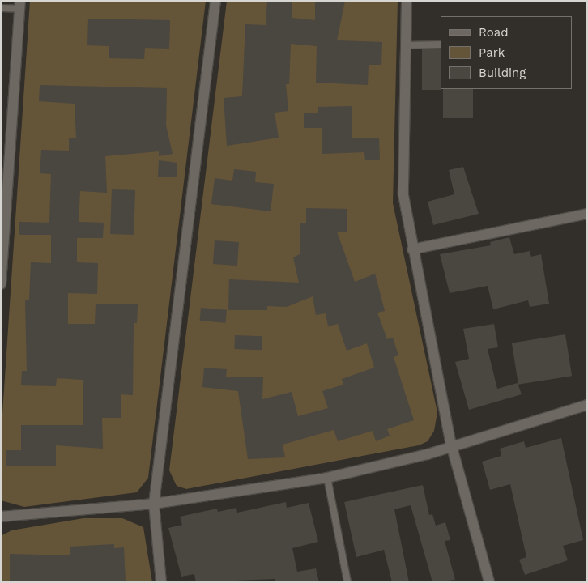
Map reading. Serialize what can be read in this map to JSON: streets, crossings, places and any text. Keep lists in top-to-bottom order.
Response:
{
  "legend": ["Road", "Park", "Building"]
}
